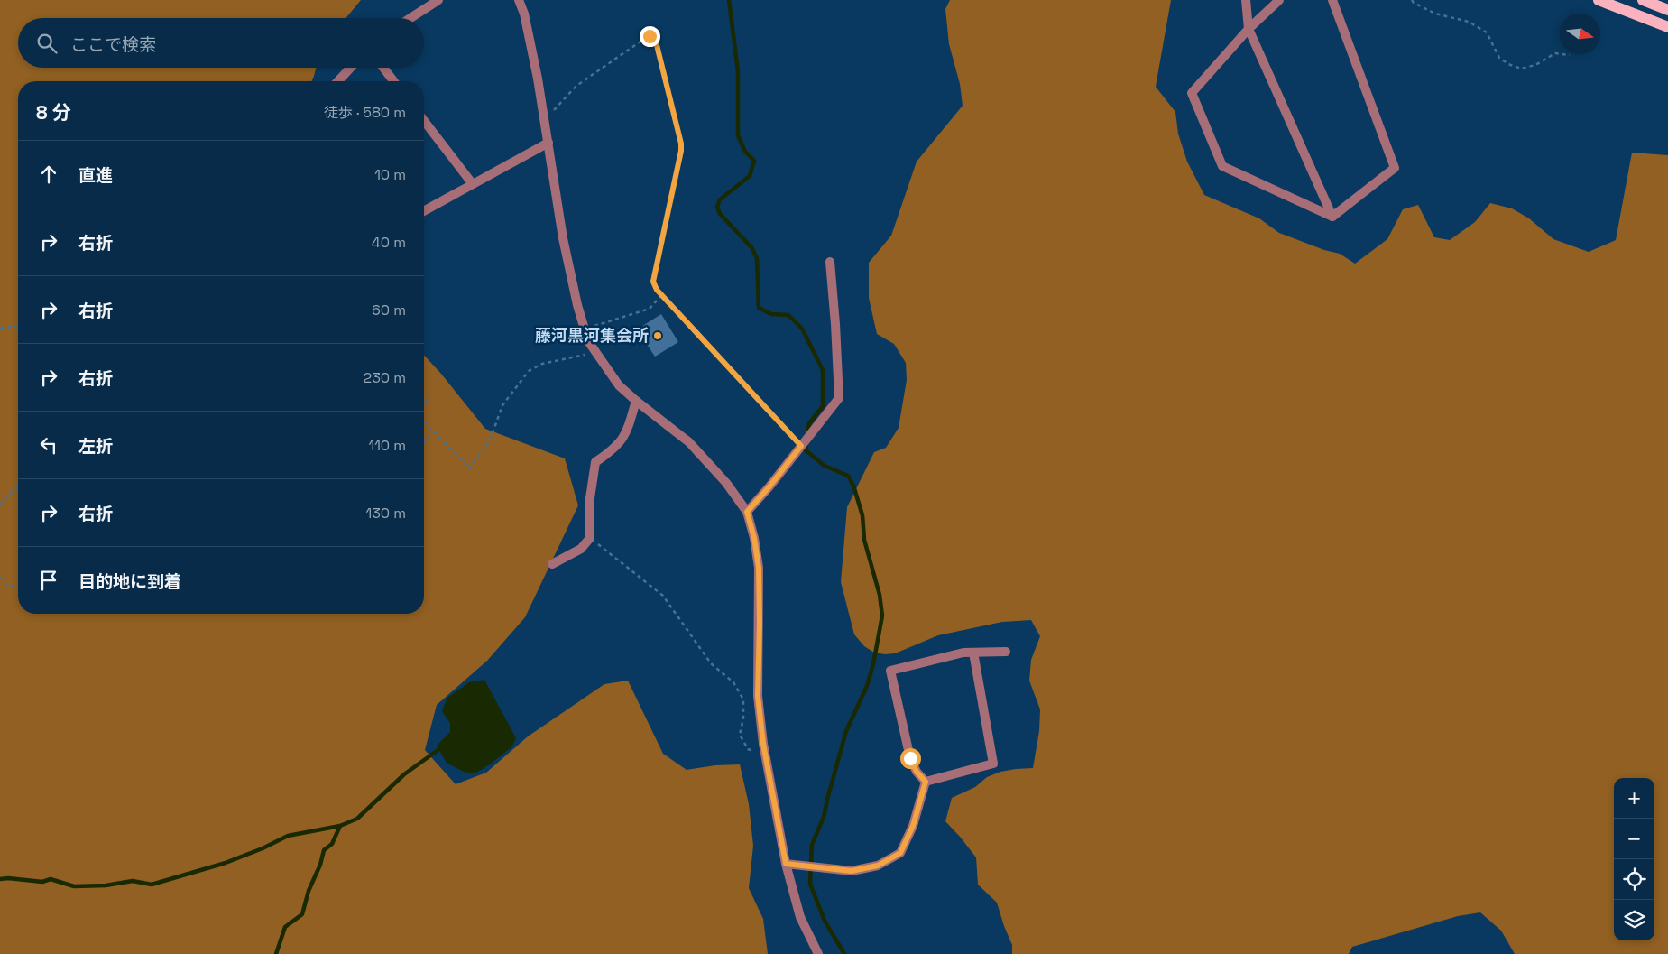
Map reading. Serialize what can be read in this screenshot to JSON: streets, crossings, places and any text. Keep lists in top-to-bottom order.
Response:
{
  "places": ["藤河黒河集会所"],
  "north": "right",
  "page": {
    "search": "ここで検索",
    "heading": ["8 分", "徒歩 · 580 m"],
    "list": [
      ["直進", "10 m"],
      ["右折", "40 m"],
      ["右折", "60 m"],
      ["右折", "230 m"],
      ["左折", "110 m"],
      ["右折", "130 m"],
      "目的地に到着"
    ],
    "map_buttons": ["+", "−"]
  }
}
